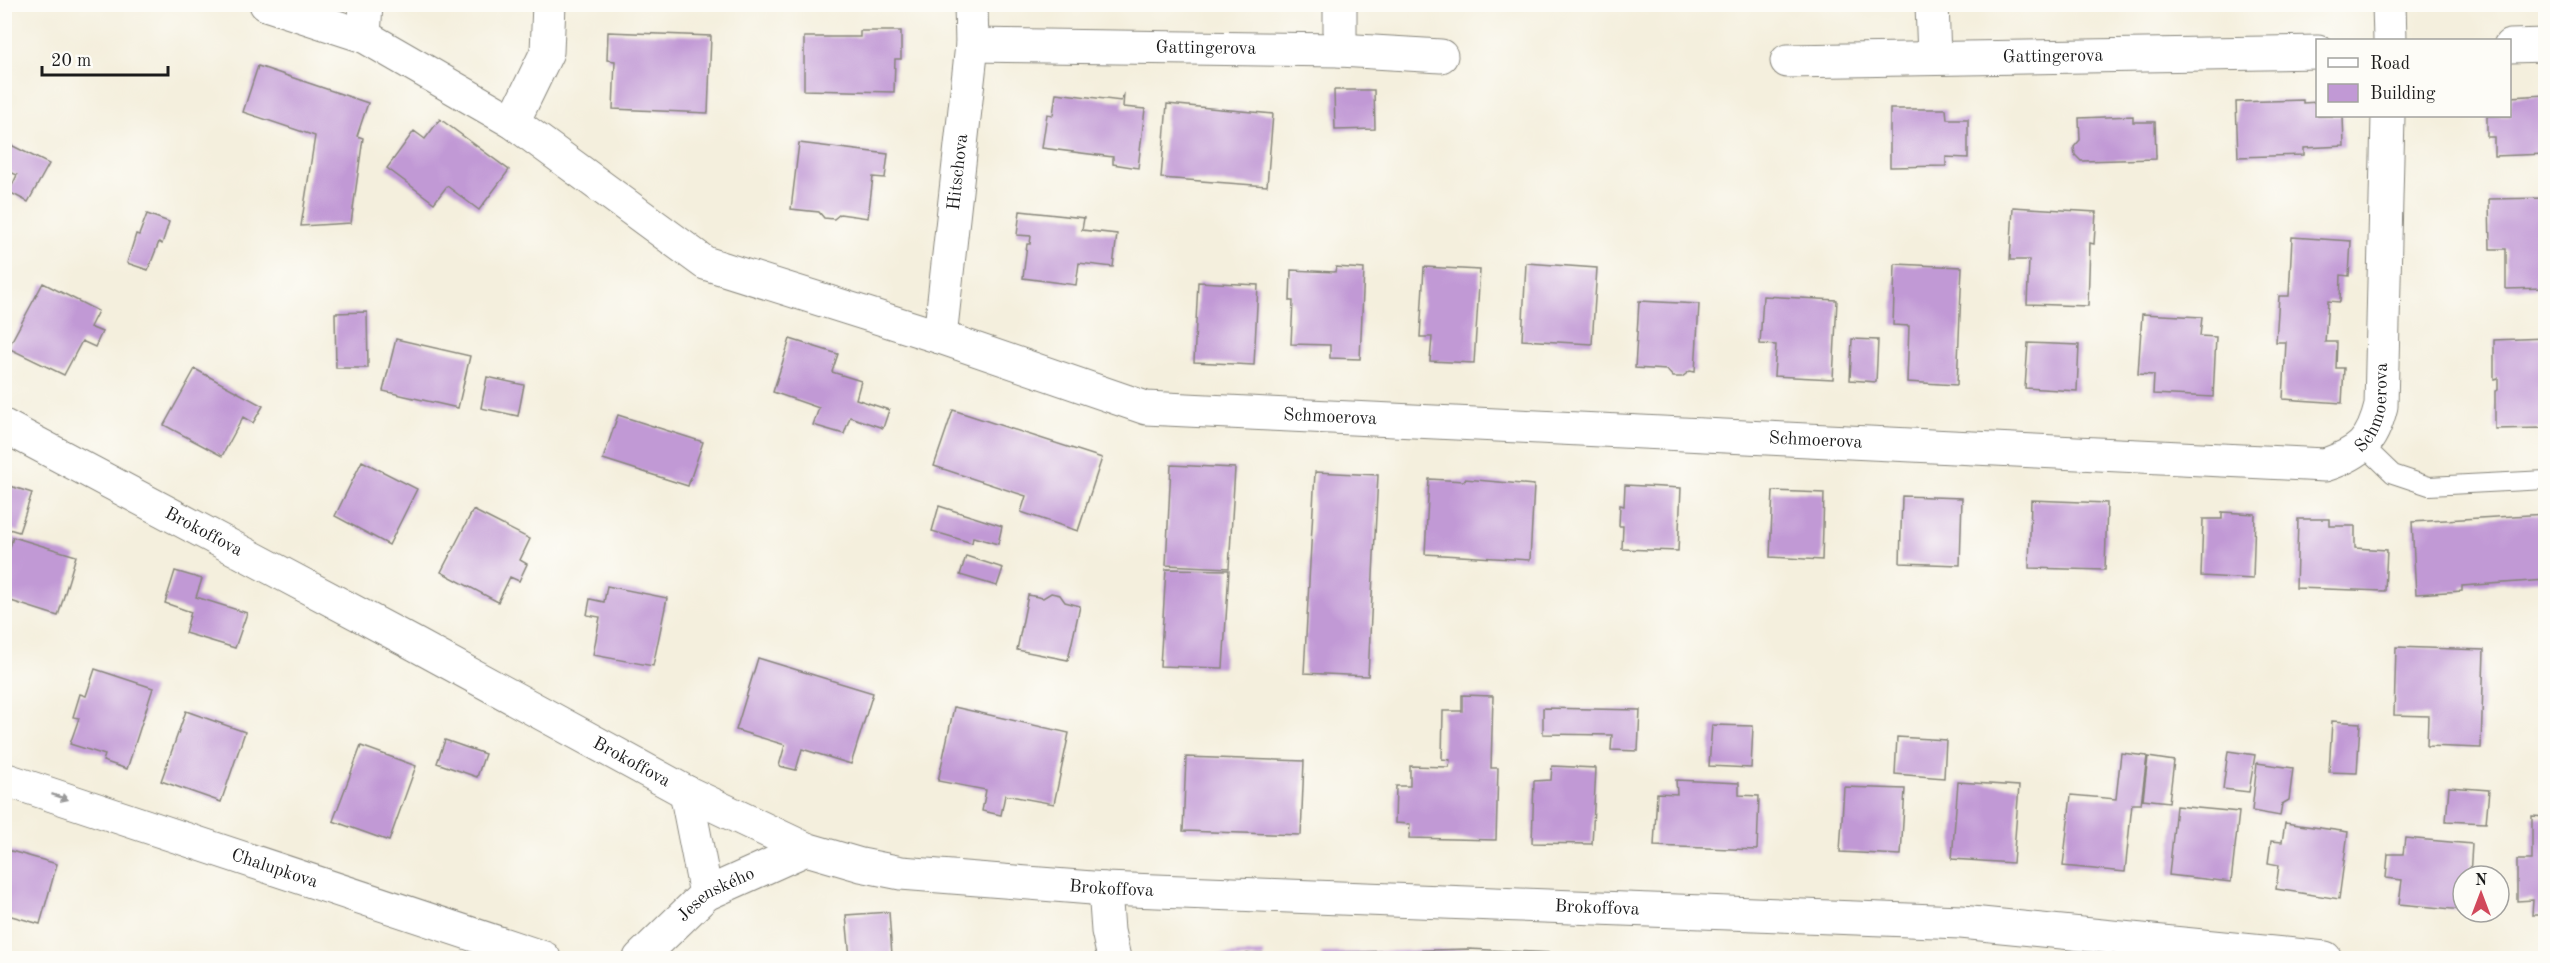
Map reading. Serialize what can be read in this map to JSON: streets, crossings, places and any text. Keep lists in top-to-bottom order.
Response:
{
  "streets": {
    "street": [
      "Gattingerova",
      "Hitschova",
      "Schmoerova",
      "Brokoffova",
      "Chalupkova",
      "Jesenského"
    ]
  },
  "crossings": [
    ["Gattingerova", "Hitschova"],
    ["Hitschova", "Schmoerova"],
    ["Brokoffova", "Jesenského"]
  ],
  "one_way": ["Chalupkova"],
  "legend": ["Road", "Building"],
  "scale_bar": "20 m",
  "north": "top"
}
